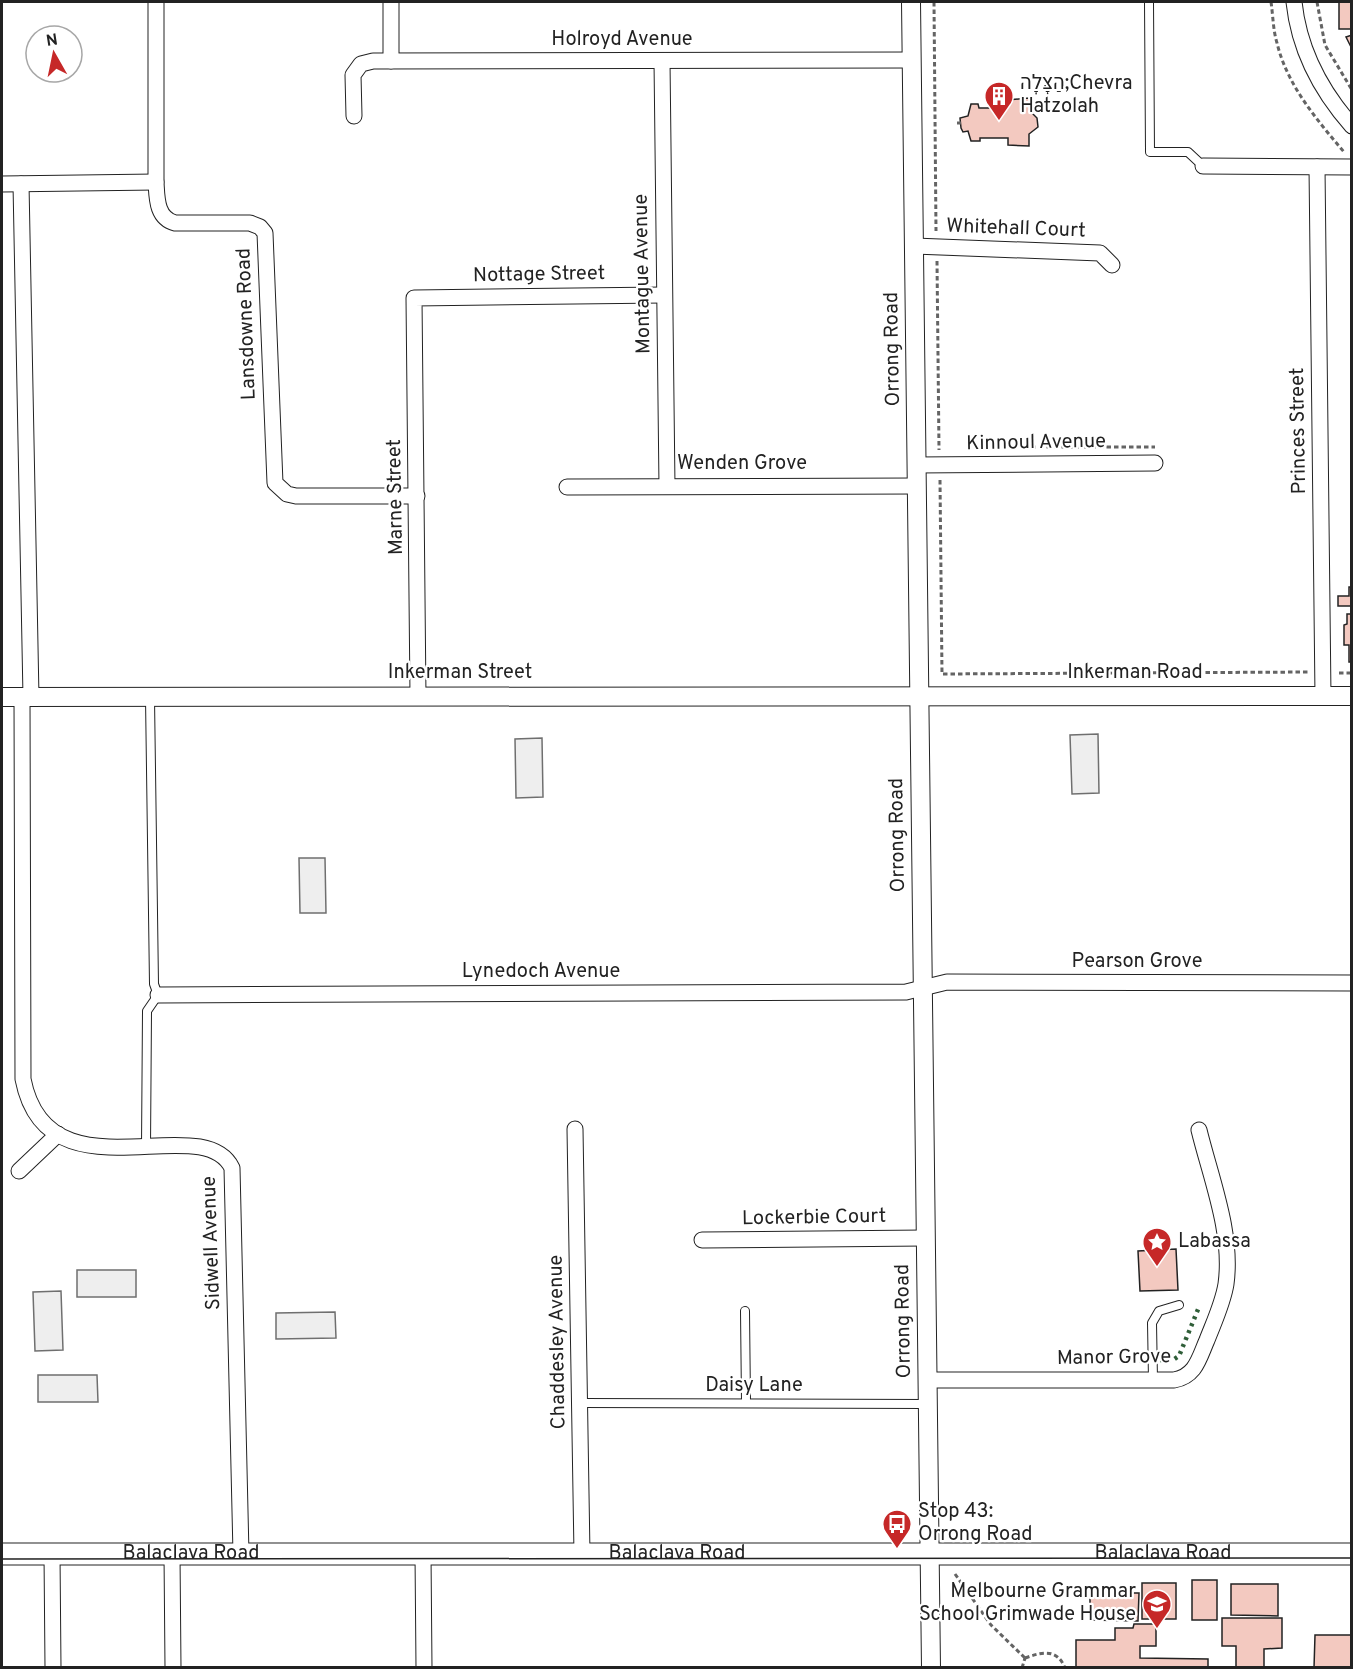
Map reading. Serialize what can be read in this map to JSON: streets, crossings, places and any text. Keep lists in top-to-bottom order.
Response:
{
  "streets": {
    "main road": ["Balaclava Road"],
    "street": [
      "Holroyd Avenue",
      "Whitehall Court",
      "Montague Avenue",
      "Nottage Street",
      "Lansdowne Road",
      "Orrong Road",
      "Princes Street",
      "Kinnoul Avenue",
      "Wenden Grove",
      "Marne Street",
      "Inkerman Street",
      "Inkerman Road",
      "Pearson Grove",
      "Lynedoch Avenue",
      "Lockerbie Court",
      "Sidwell Avenue",
      "Chaddesley Avenue",
      "Manor Grove"
    ],
    "lane": ["Daisy Lane"]
  },
  "crossings": [
    ["Holroyd Avenue", "Montague Avenue"],
    ["Holroyd Avenue", "Orrong Road"],
    ["Whitehall Court", "Orrong Road"],
    ["Montague Avenue", "Nottage Street"],
    ["Montague Avenue", "Wenden Grove"],
    ["Nottage Street", "Marne Street"],
    ["Lansdowne Road", "Marne Street"],
    ["Orrong Road", "Kinnoul Avenue"],
    ["Orrong Road", "Wenden Grove"],
    ["Orrong Road", "Inkerman Street"],
    ["Orrong Road", "Inkerman Road"],
    ["Orrong Road", "Pearson Grove"],
    ["Orrong Road", "Lynedoch Avenue"],
    ["Orrong Road", "Lockerbie Court"],
    ["Orrong Road", "Manor Grove"],
    ["Orrong Road", "Daisy Lane"],
    ["Orrong Road", "Balaclava Road"],
    ["Princes Street", "Inkerman Road"],
    ["Marne Street", "Inkerman Street"],
    ["Inkerman Street", "Inkerman Road"],
    ["Inkerman Street", "Sidwell Avenue"],
    ["Pearson Grove", "Lynedoch Avenue"],
    ["Sidwell Avenue", "Balaclava Road"],
    ["Chaddesley Avenue", "Daisy Lane"],
    ["Chaddesley Avenue", "Balaclava Road"]
  ],
  "places": {
    "building": ["הַצָּלָה;Chevra Hatzolah"],
    "place": ["Labassa"],
    "bus stop": ["Stop 43: Orrong Road"],
    "school or university": ["Melbourne Grammar School Grimwade House"]
  },
  "north": "top"
}
